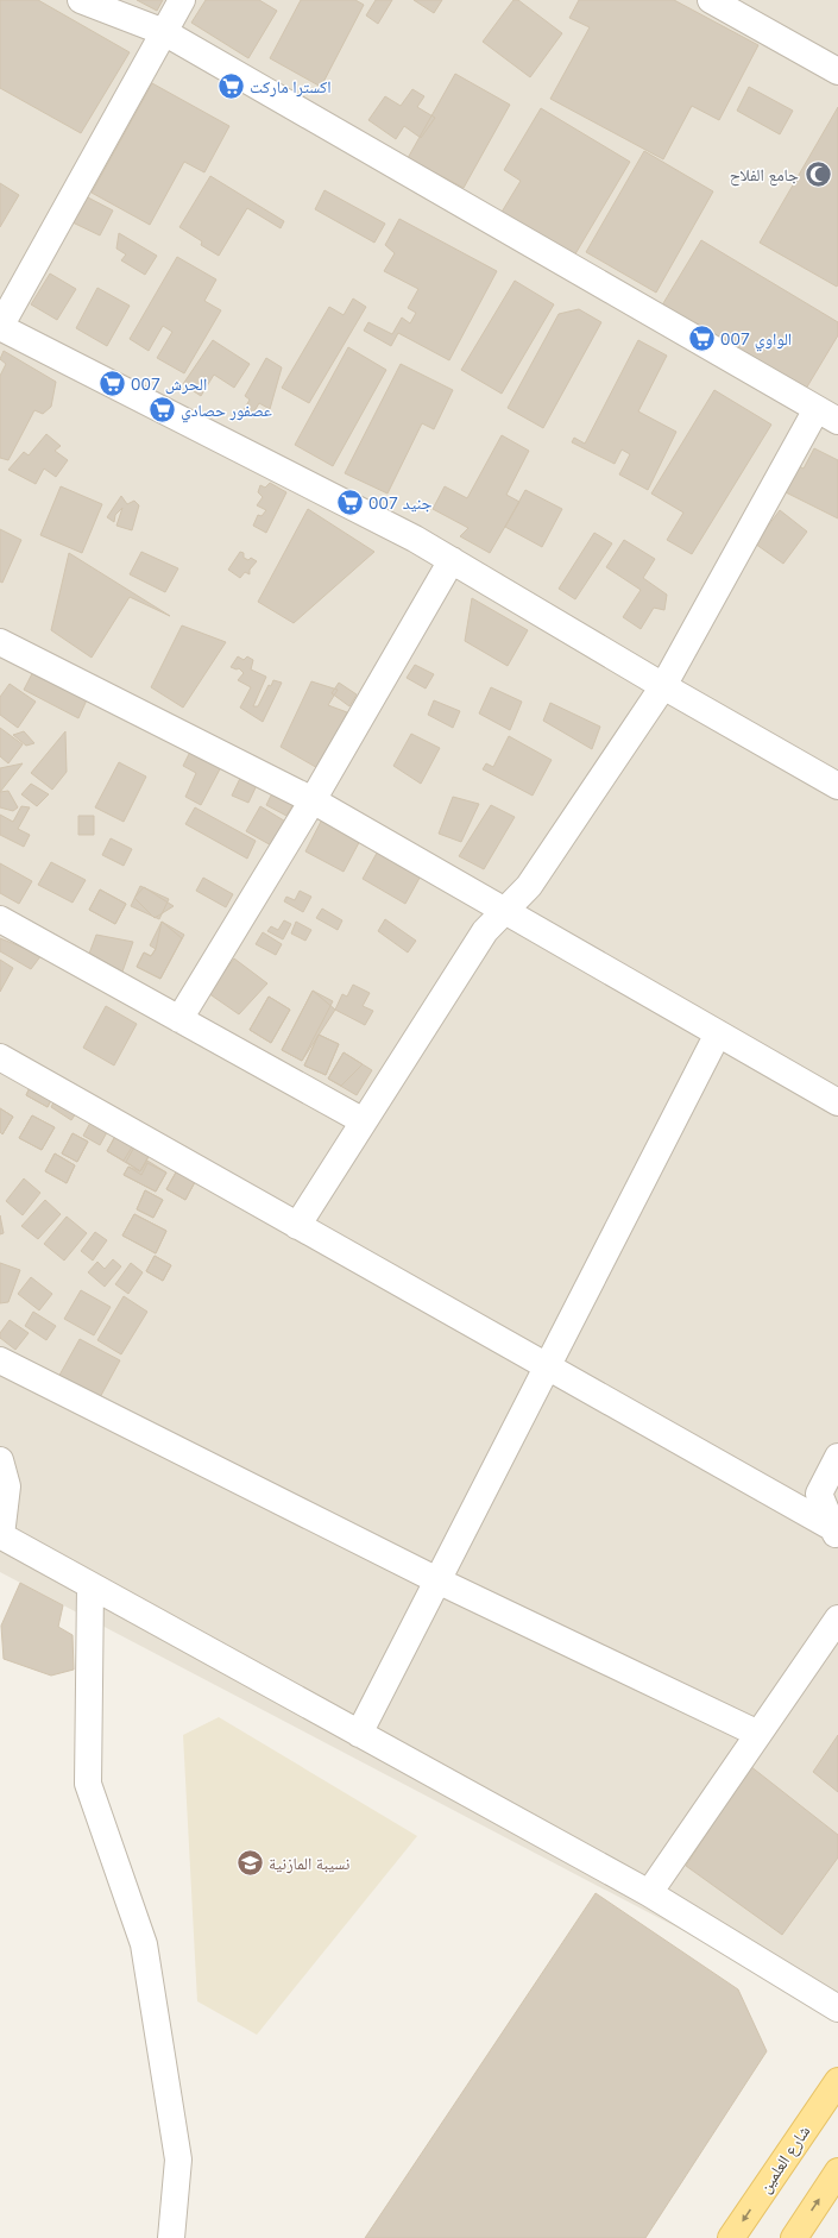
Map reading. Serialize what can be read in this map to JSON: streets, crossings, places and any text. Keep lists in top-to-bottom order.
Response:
{
  "streets": {
    "main road": ["شارع العلمين"]
  },
  "places": {
    "supermarket": [
      "اكسترا ماركت",
      "الواوي 007",
      "الحرش 007",
      "عصفور حصادي",
      "جنيد 007"
    ],
    "mosque": ["جامع الفلاح"],
    "school or university": ["نسيبة المازنية"]
  }
}
